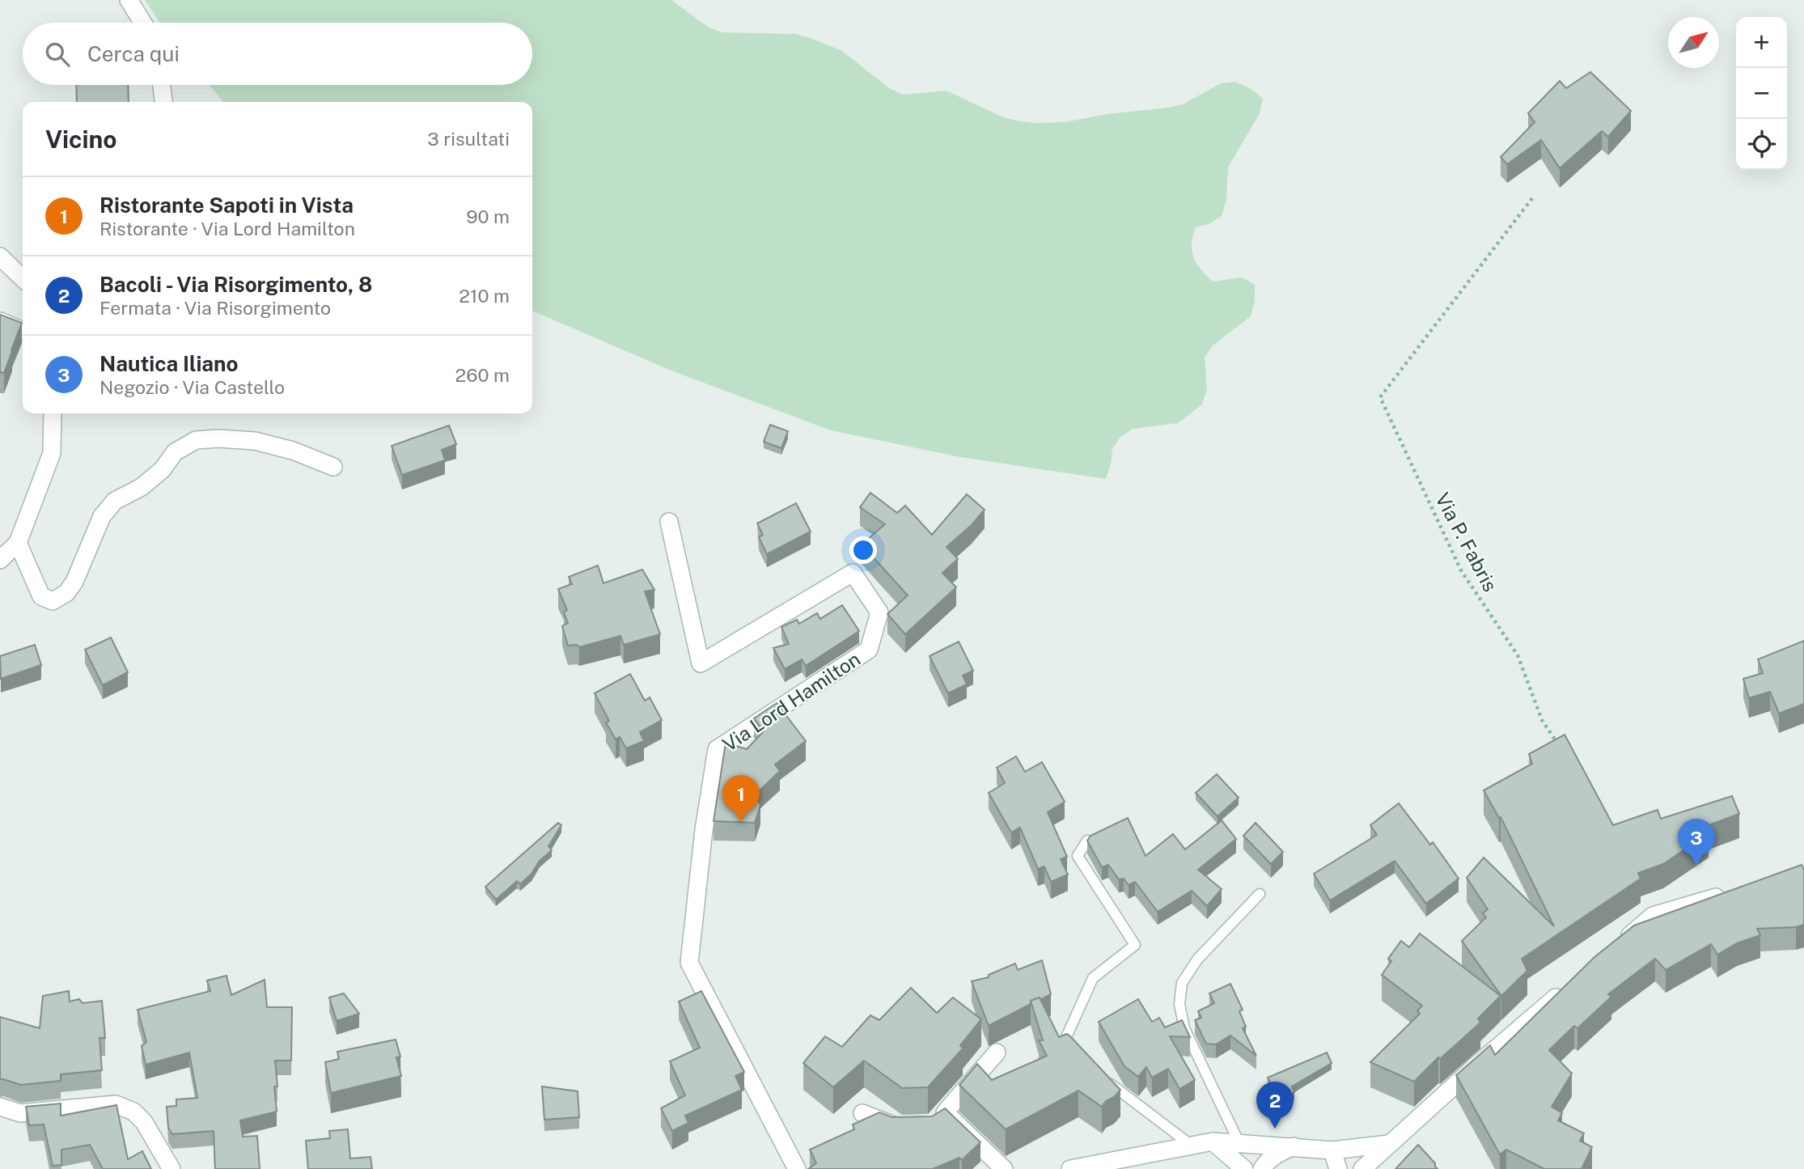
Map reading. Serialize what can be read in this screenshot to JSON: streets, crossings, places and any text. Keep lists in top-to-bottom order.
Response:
{
  "streets": {
    "street": ["Via Lord Hamilton"],
    "path": ["Via P. Fabris"]
  },
  "north": "top right",
  "page": {
    "map_buttons": ["+", "−"],
    "search": "Cerca qui",
    "heading": ["Vicino", "3 risultati"],
    "list": [
      {
        "mark": "1",
        "name": "Ristorante Sapoti in Vista",
        "note": "Ristorante · Via Lord Hamilton",
        "value": "90 m"
      },
      {
        "mark": "2",
        "name": "Bacoli - Via Risorgimento, 8",
        "note": "Fermata · Via Risorgimento",
        "value": "210 m"
      },
      {
        "mark": "3",
        "name": "Nautica Iliano",
        "note": "Negozio · Via Castello",
        "value": "260 m"
      }
    ],
    "pins": ["1", "3", "2"]
  }
}
